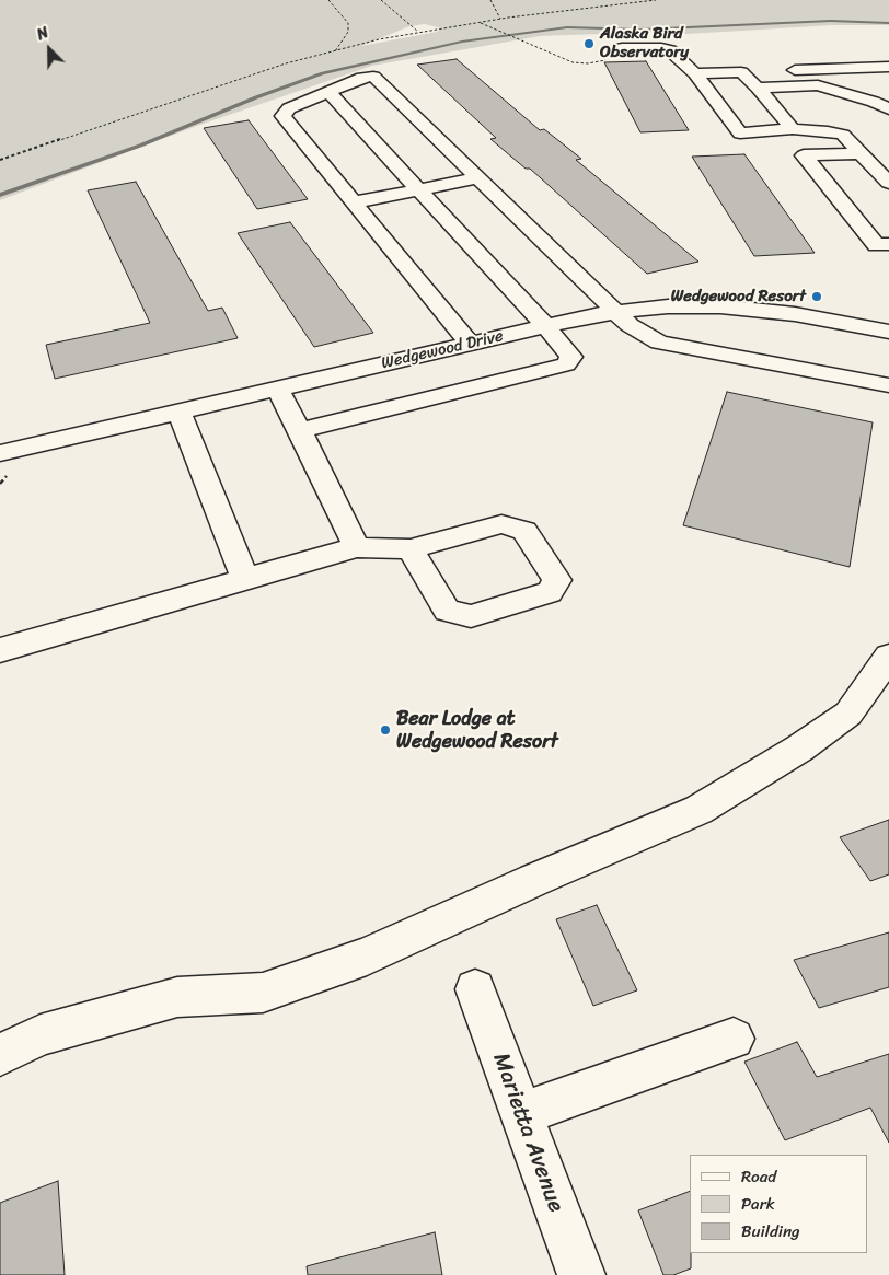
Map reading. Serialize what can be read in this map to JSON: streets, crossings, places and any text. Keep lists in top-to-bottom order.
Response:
{
  "streets": {
    "street": ["Wedgewood Drive", "Marietta Avenue"]
  },
  "places": ["Alaska Bird Observatory", "Wedgewood Resort", "Bear Lodge at Wedgewood Resort"],
  "legend": ["Road", "Park", "Building"],
  "north": "top left"
}
